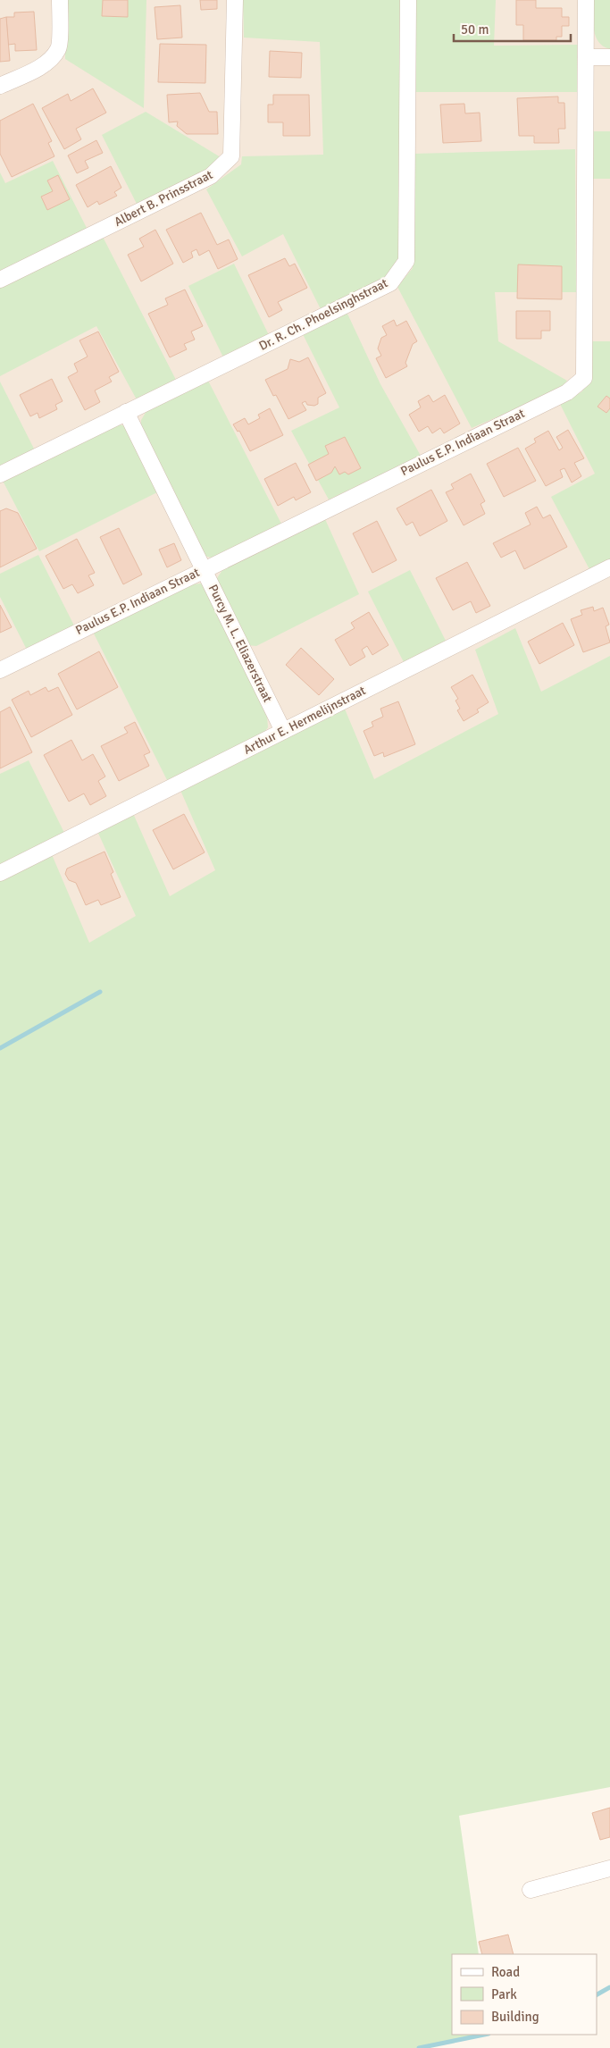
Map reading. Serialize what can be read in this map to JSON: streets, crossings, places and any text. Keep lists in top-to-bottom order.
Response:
{
  "streets": {
    "street": [
      "Albert B. Prinsstraat",
      "Dr. R. Ch. Phoelsinghstraat",
      "Paulus E.P. Indiaan Straat",
      "Purcy M. L. Eliazerstraat",
      "Arthur E. Hermelijnstraat"
    ]
  },
  "crossings": [
    ["Dr. R. Ch. Phoelsinghstraat", "Purcy M. L. Eliazerstraat"],
    ["Paulus E.P. Indiaan Straat", "Purcy M. L. Eliazerstraat"],
    ["Purcy M. L. Eliazerstraat", "Arthur E. Hermelijnstraat"]
  ],
  "legend": ["Road", "Park", "Building"],
  "scale_bar": "50 m"
}
